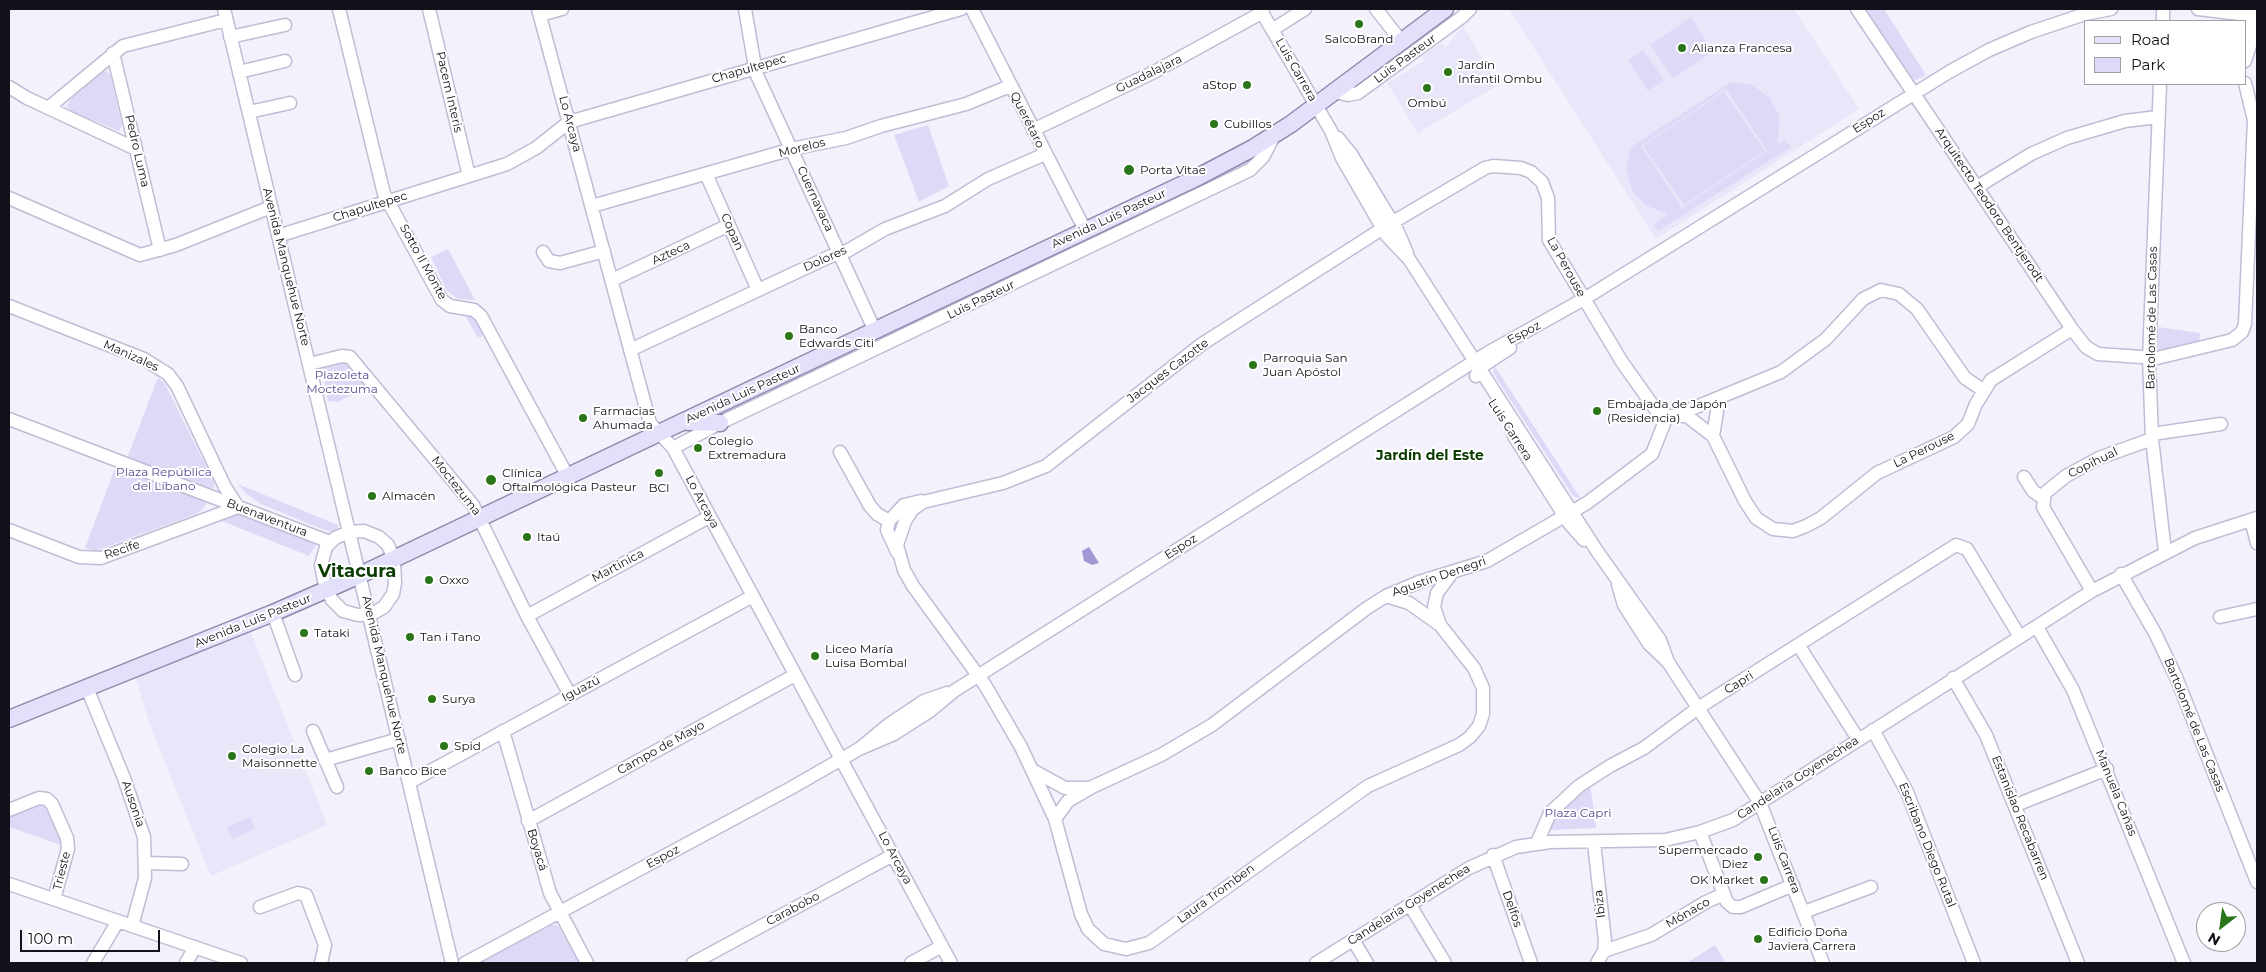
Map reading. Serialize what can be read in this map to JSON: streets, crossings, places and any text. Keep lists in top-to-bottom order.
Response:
{
  "streets": {
    "main road": ["Avenida Luis Pasteur"],
    "street": [
      "Luis Pasteur",
      "Chapultepec",
      "Luis Carrera",
      "Guadalajara",
      "Pacem Interis",
      "Querétaro",
      "Espoz",
      "Lo Arcaya",
      "Morelos",
      "Pedro Luma",
      "Cuernavaca",
      "Arquitecto Teodoro Bentjerodt",
      "Copan",
      "Azteca",
      "Dolores",
      "Sotto Il Monte",
      "Avenida Manquehue Norte",
      "La Perouse",
      "Bartolomé de Las Casas",
      "Manizales",
      "Jacques Cazotte",
      "Copihual",
      "Moctezuma",
      "Buenaventura",
      "Recife",
      "Martinica",
      "Agustín Denegri",
      "Capri",
      "Iguazú",
      "Campo de Mayo",
      "Candelaria Goyenechea",
      "Manuela Cañas",
      "Ausonia",
      "Estanislao Recabarren",
      "Escribano Diego Rutal",
      "Boyacá",
      "Trieste",
      "Laura Tromben",
      "Ibiza",
      "Carabobo",
      "Delfos",
      "Mónaco"
    ]
  },
  "crossings": [
    ["Luis Pasteur", "Lo Arcaya"],
    ["Luis Pasteur", "Avenida Luis Pasteur"],
    ["Chapultepec", "Pacem Interis"],
    ["Chapultepec", "Lo Arcaya"],
    ["Chapultepec", "Cuernavaca"],
    ["Chapultepec", "Sotto Il Monte"],
    ["Chapultepec", "Avenida Manquehue Norte"],
    ["Luis Carrera", "Guadalajara"],
    ["Luis Carrera", "Espoz"],
    ["Luis Carrera", "Avenida Luis Pasteur"],
    ["Luis Carrera", "La Perouse"],
    ["Luis Carrera", "Jacques Cazotte"],
    ["Luis Carrera", "Agustín Denegri"],
    ["Luis Carrera", "Capri"],
    ["Luis Carrera", "Candelaria Goyenechea"],
    ["Luis Carrera", "Mónaco"],
    ["Guadalajara", "Querétaro"],
    ["Querétaro", "Morelos"],
    ["Querétaro", "Avenida Luis Pasteur"],
    ["Querétaro", "Dolores"],
    ["Espoz", "Lo Arcaya"],
    ["Espoz", "Arquitecto Teodoro Bentjerodt"],
    ["Espoz", "La Perouse"],
    ["Espoz", "Boyacá"],
    ["Espoz", "Laura Tromben"],
    ["Lo Arcaya", "Morelos"],
    ["Lo Arcaya", "Avenida Luis Pasteur"],
    ["Lo Arcaya", "Azteca"],
    ["Lo Arcaya", "Dolores"],
    ["Lo Arcaya", "Martinica"],
    ["Lo Arcaya", "Iguazú"],
    ["Lo Arcaya", "Campo de Mayo"],
    ["Lo Arcaya", "Carabobo"],
    ["Morelos", "Cuernavaca"],
    ["Morelos", "Copan"],
    ["Cuernavaca", "Avenida Luis Pasteur"],
    ["Cuernavaca", "Dolores"],
    ["Arquitecto Teodoro Bentjerodt", "La Perouse"],
    ["Arquitecto Teodoro Bentjerodt", "Bartolomé de Las Casas"],
    ["Avenida Luis Pasteur", "Sotto Il Monte"],
    ["Avenida Luis Pasteur", "Avenida Manquehue Norte"],
    ["Avenida Luis Pasteur", "Moctezuma"],
    ["Avenida Luis Pasteur", "Ausonia"],
    ["Copan", "Azteca"],
    ["Copan", "Dolores"],
    ["Avenida Manquehue Norte", "Moctezuma"],
    ["Avenida Manquehue Norte", "Iguazú"],
    ["La Perouse", "Jacques Cazotte"],
    ["La Perouse", "Agustín Denegri"],
    ["Bartolomé de Las Casas", "Copihual"],
    ["Bartolomé de Las Casas", "Candelaria Goyenechea"],
    ["Manizales", "Buenaventura"],
    ["Manizales", "Recife"],
    ["Moctezuma", "Martinica"],
    ["Moctezuma", "Iguazú"],
    ["Buenaventura", "Recife"],
    ["Agustín Denegri", "Laura Tromben"],
    ["Capri", "Candelaria Goyenechea"],
    ["Iguazú", "Boyacá"],
    ["Campo de Mayo", "Boyacá"],
    ["Candelaria Goyenechea", "Manuela Cañas"],
    ["Candelaria Goyenechea", "Estanislao Recabarren"],
    ["Candelaria Goyenechea", "Escribano Diego Rutal"],
    ["Candelaria Goyenechea", "Ibiza"],
    ["Candelaria Goyenechea", "Delfos"],
    ["Ibiza", "Mónaco"]
  ],
  "districts": ["Jardín del Este", "Vitacura"],
  "parks": ["Plazoleta Moctezuma", "Plaza República del Líbano", "Plaza Capri"],
  "places": [
    "SalcoBrand",
    "Alianza Francesa",
    "Jardín Infantil Ombu",
    "aStop",
    "Ombú",
    "Cubillos",
    "Porta Vitae",
    "Banco Edwards Citi",
    "Parroquia San Juan Apóstol",
    "Embajada de Japón (Residencia)",
    "Farmacias Ahumada",
    "Colegio Extremadura",
    "BCI",
    "Clínica Oftalmológica Pasteur",
    "Almacén",
    "Itaú",
    "Oxxo",
    "Tataki",
    "Tan i Tano",
    "Liceo María Luisa Bombal",
    "Surya",
    "Spid",
    "Colegio La Maisonnette",
    "Banco Bice",
    "Supermercado Diez",
    "OK Market",
    "Edificio Doña Javiera Carrera"
  ],
  "legend": ["Road", "Park"],
  "scale_bar": "100 m",
  "north": "bottom left"
}
